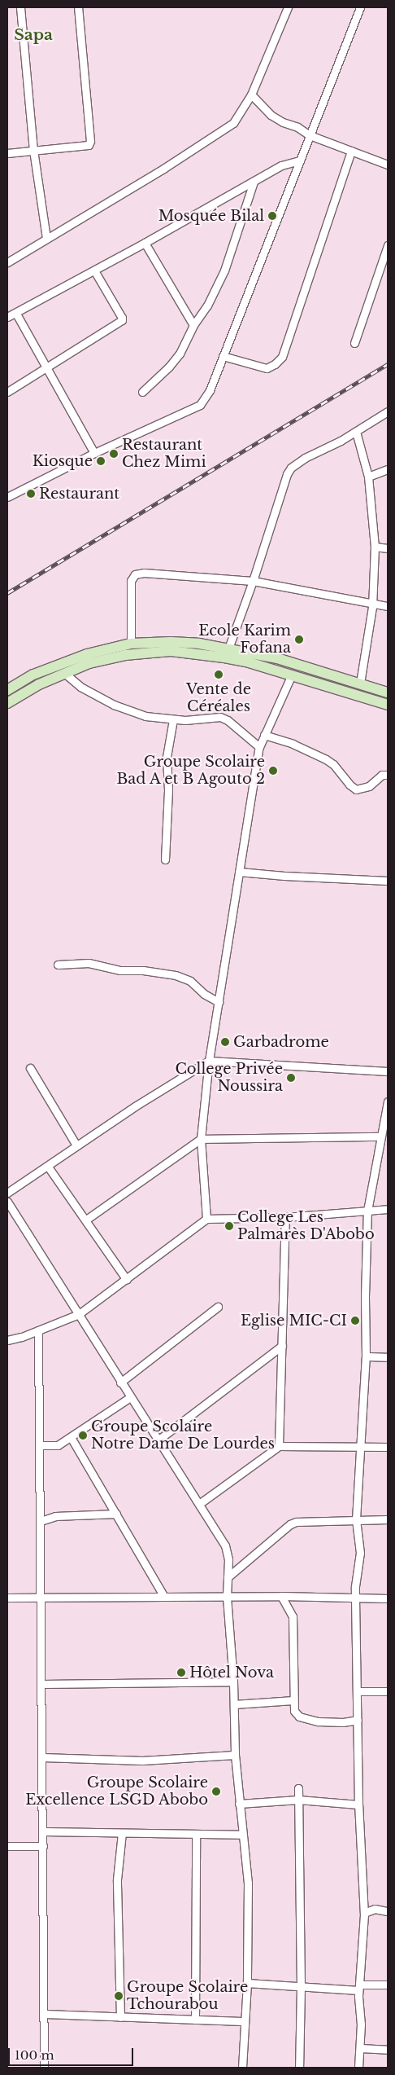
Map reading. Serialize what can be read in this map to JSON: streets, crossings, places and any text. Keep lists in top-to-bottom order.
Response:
{
  "districts": ["Sapa"],
  "places": [
    "Mosquée Bilal",
    "Restaurant Chez Mimi",
    "Kiosque",
    "Restaurant",
    "Ecole Karim Fofana",
    "Vente de Céréales",
    "Groupe Scolaire Bad A et B Agouto 2",
    "Garbadrome",
    "College Privée Noussira",
    "College Les Palmarès D'Abobo",
    "Eglise MIC-CI",
    "Groupe Scolaire Notre Dame De Lourdes",
    "Hôtel Nova",
    "Groupe Scolaire Excellence LSGD Abobo",
    "Groupe Scolaire Tchourabou"
  ],
  "scale_bar": "100 m"
}
